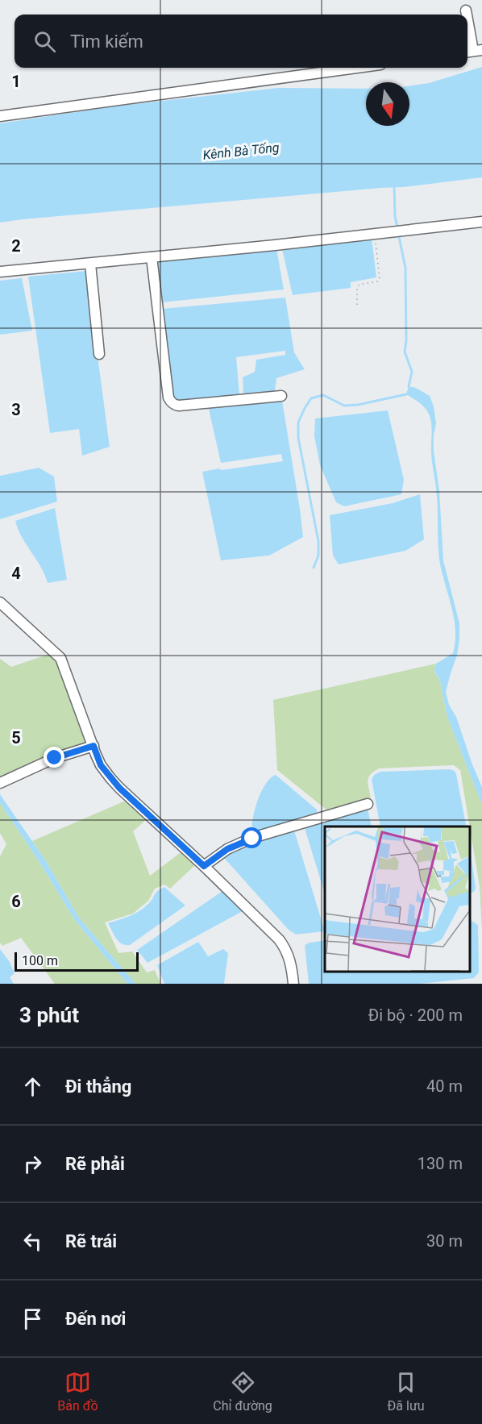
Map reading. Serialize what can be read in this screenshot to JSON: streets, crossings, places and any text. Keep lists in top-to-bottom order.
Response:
{
  "water": ["Kênh Bà Tống"],
  "scale_bar": "100 m",
  "north": "bottom",
  "page": {
    "search": "Tìm kiếm",
    "scale": "100 m",
    "heading": ["3 phút", "Đi bộ · 200 m"],
    "list": [
      ["Đi thẳng", "40 m"],
      ["Rẽ phải", "130 m"],
      ["Rẽ trái", "30 m"],
      "Đến nơi"
    ],
    "nav": ["Bản đồ", "Chỉ đường", "Đã lưu"]
  },
  "grid": {
    "rows": [
      "1",
      "2",
      "3",
      "4",
      "5",
      "6"
    ]
  }
}
